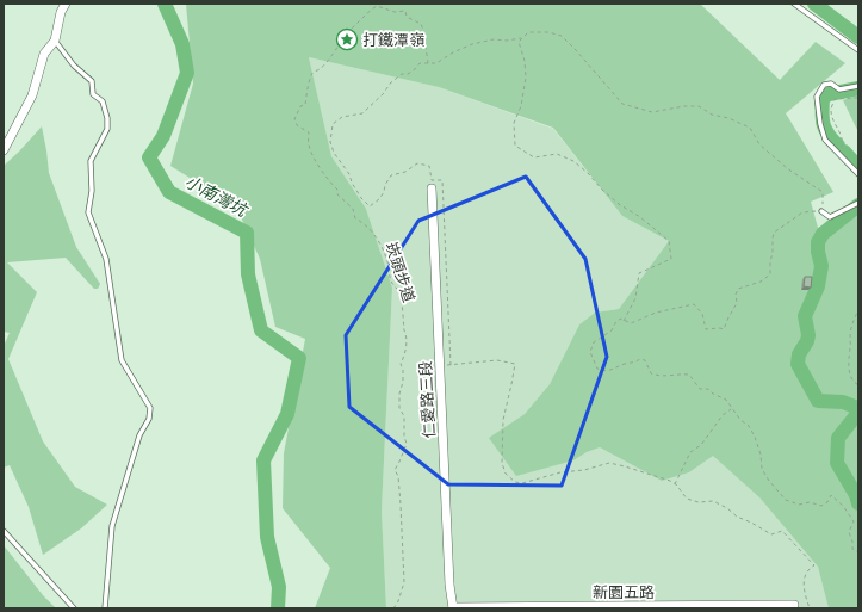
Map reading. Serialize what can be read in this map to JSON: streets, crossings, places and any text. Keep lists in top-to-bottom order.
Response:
{
  "streets": {
    "street": ["仁愛路三段", "新園五路"],
    "path": ["崁頭步道"]
  },
  "crossings": [
    ["仁愛路三段", "新園五路"]
  ],
  "water": ["小南灣坑"],
  "places": {
    "place": ["打鐵潭嶺"]
  }
}
